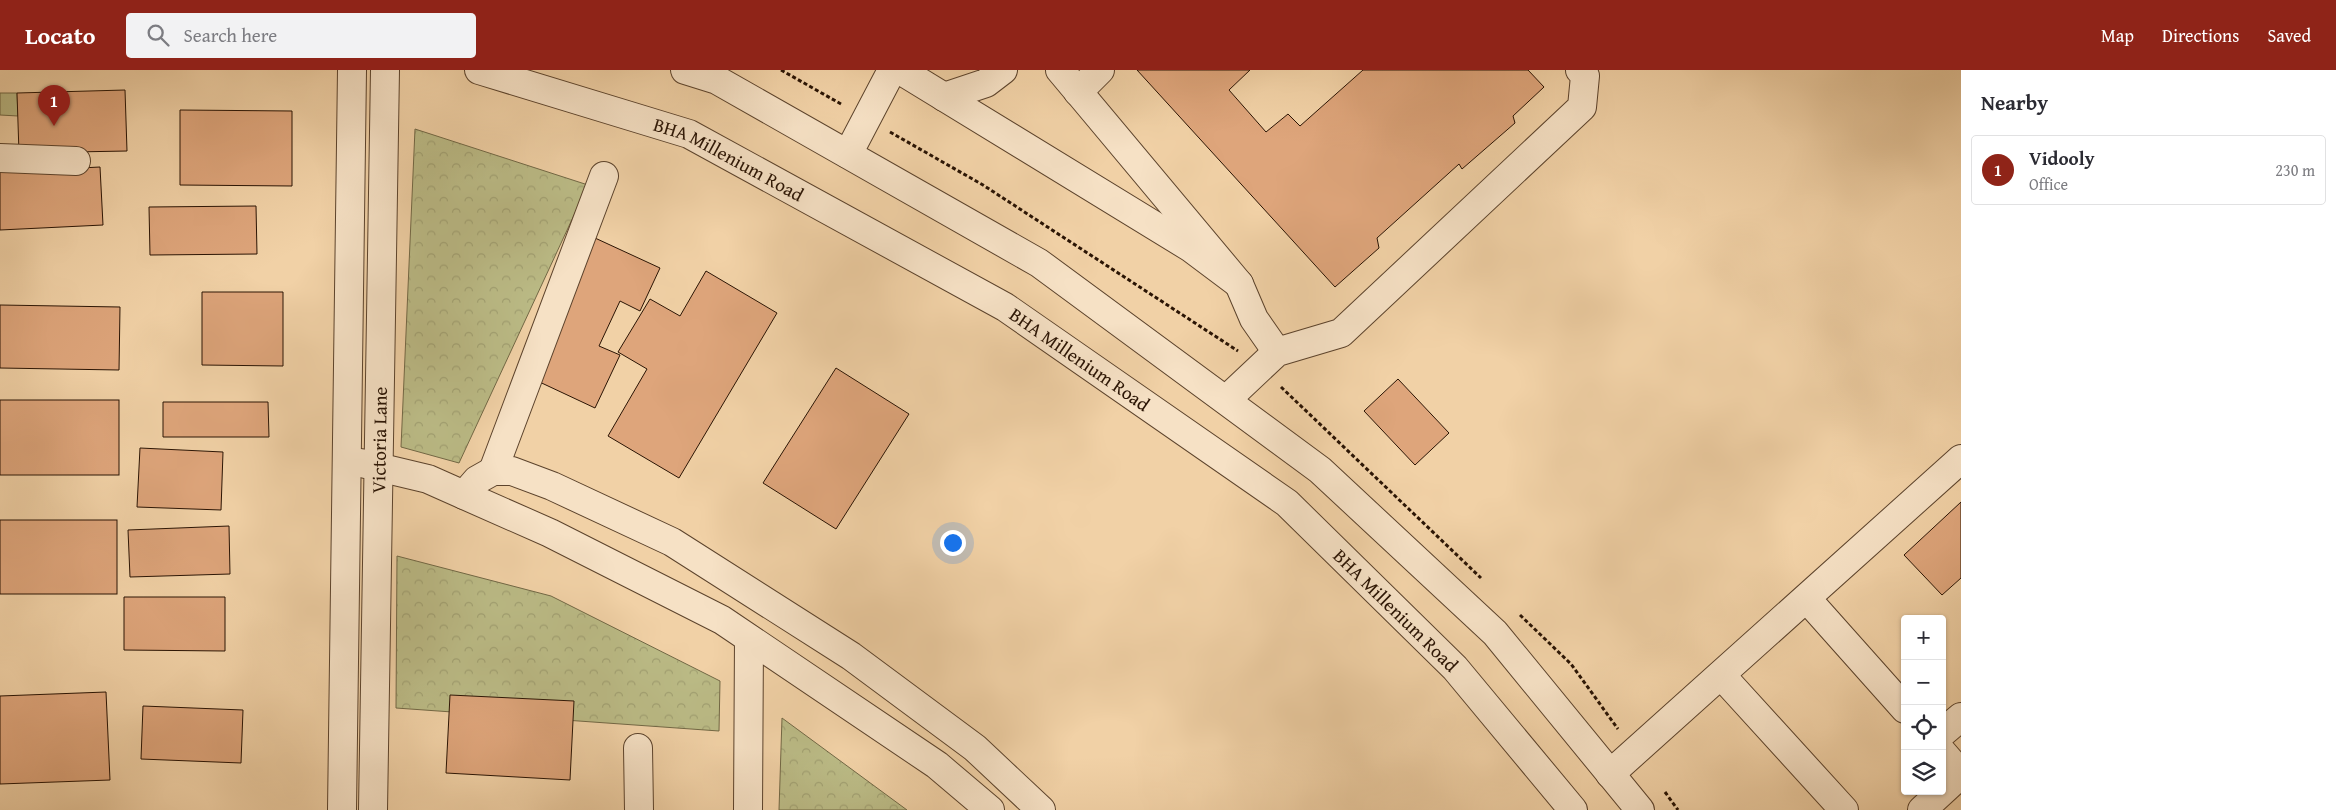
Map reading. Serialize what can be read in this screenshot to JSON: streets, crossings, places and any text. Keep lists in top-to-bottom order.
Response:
{
  "streets": {
    "street": ["BHA Millenium Road", "Victoria Lane"]
  },
  "page": {
    "header": "Locato",
    "search": "Search here",
    "nav": ["Map", "Directions", "Saved"],
    "heading": "Nearby",
    "pins": "1",
    "list": [
      {
        "mark": "1",
        "name": "Vidooly",
        "note": "Office",
        "value": "230 m"
      }
    ],
    "map_buttons": ["+", "−"]
  }
}
